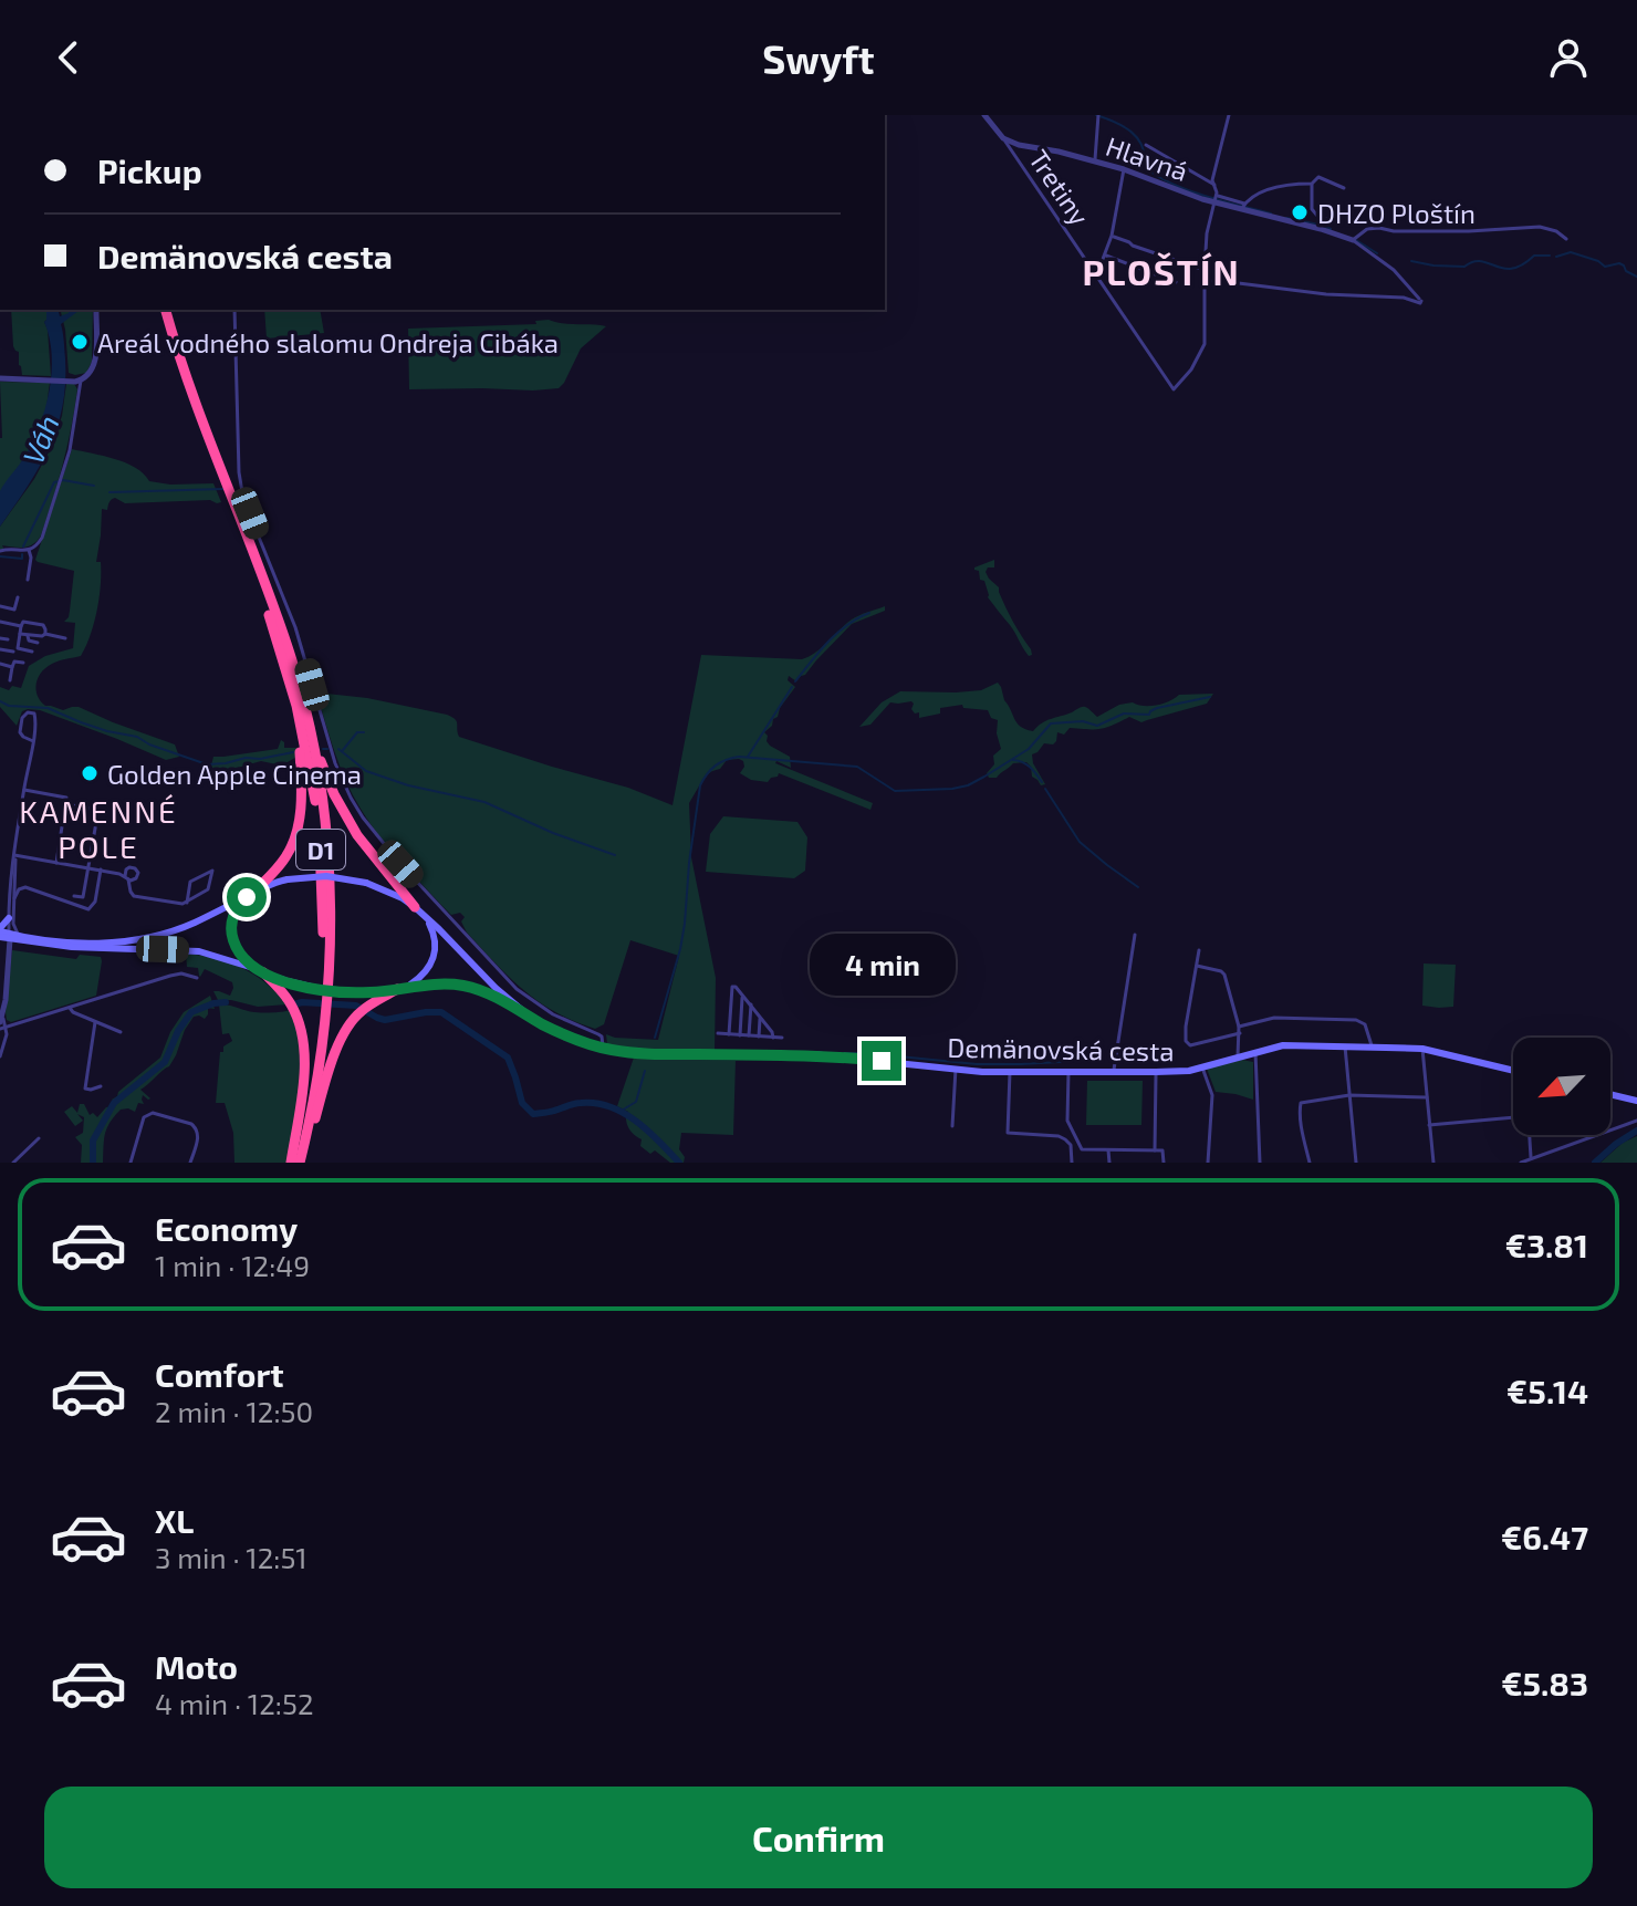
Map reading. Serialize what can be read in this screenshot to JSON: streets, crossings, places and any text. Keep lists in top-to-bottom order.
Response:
{
  "streets": {
    "highway": ["D1"],
    "main road": ["Demänovská cesta"],
    "street": ["Hlavná", "Tretiny"]
  },
  "crossings": [
    ["Hlavná", "Tretiny"]
  ],
  "districts": ["PLOŠTÍN", "KAMENNÉ POLE"],
  "water": ["Váh"],
  "places": ["DHZO Ploštín", "Areál vodného slalomu Ondreja Cibáka", "Golden Apple Cinema"],
  "north": "bottom left",
  "page": {
    "header": "Swyft",
    "banner": ["Pickup", "Demänovská cesta"],
    "bubble": "4 min",
    "list": [
      {
        "name": "Economy",
        "note": "1 min · 12:49",
        "value": "€3.81"
      },
      {
        "name": "Comfort",
        "note": "2 min · 12:50",
        "value": "€5.14"
      },
      {
        "name": "XL",
        "note": "3 min · 12:51",
        "value": "€6.47"
      },
      {
        "name": "Moto",
        "note": "4 min · 12:52",
        "value": "€5.83"
      }
    ],
    "buttons": "Confirm"
  }
}
